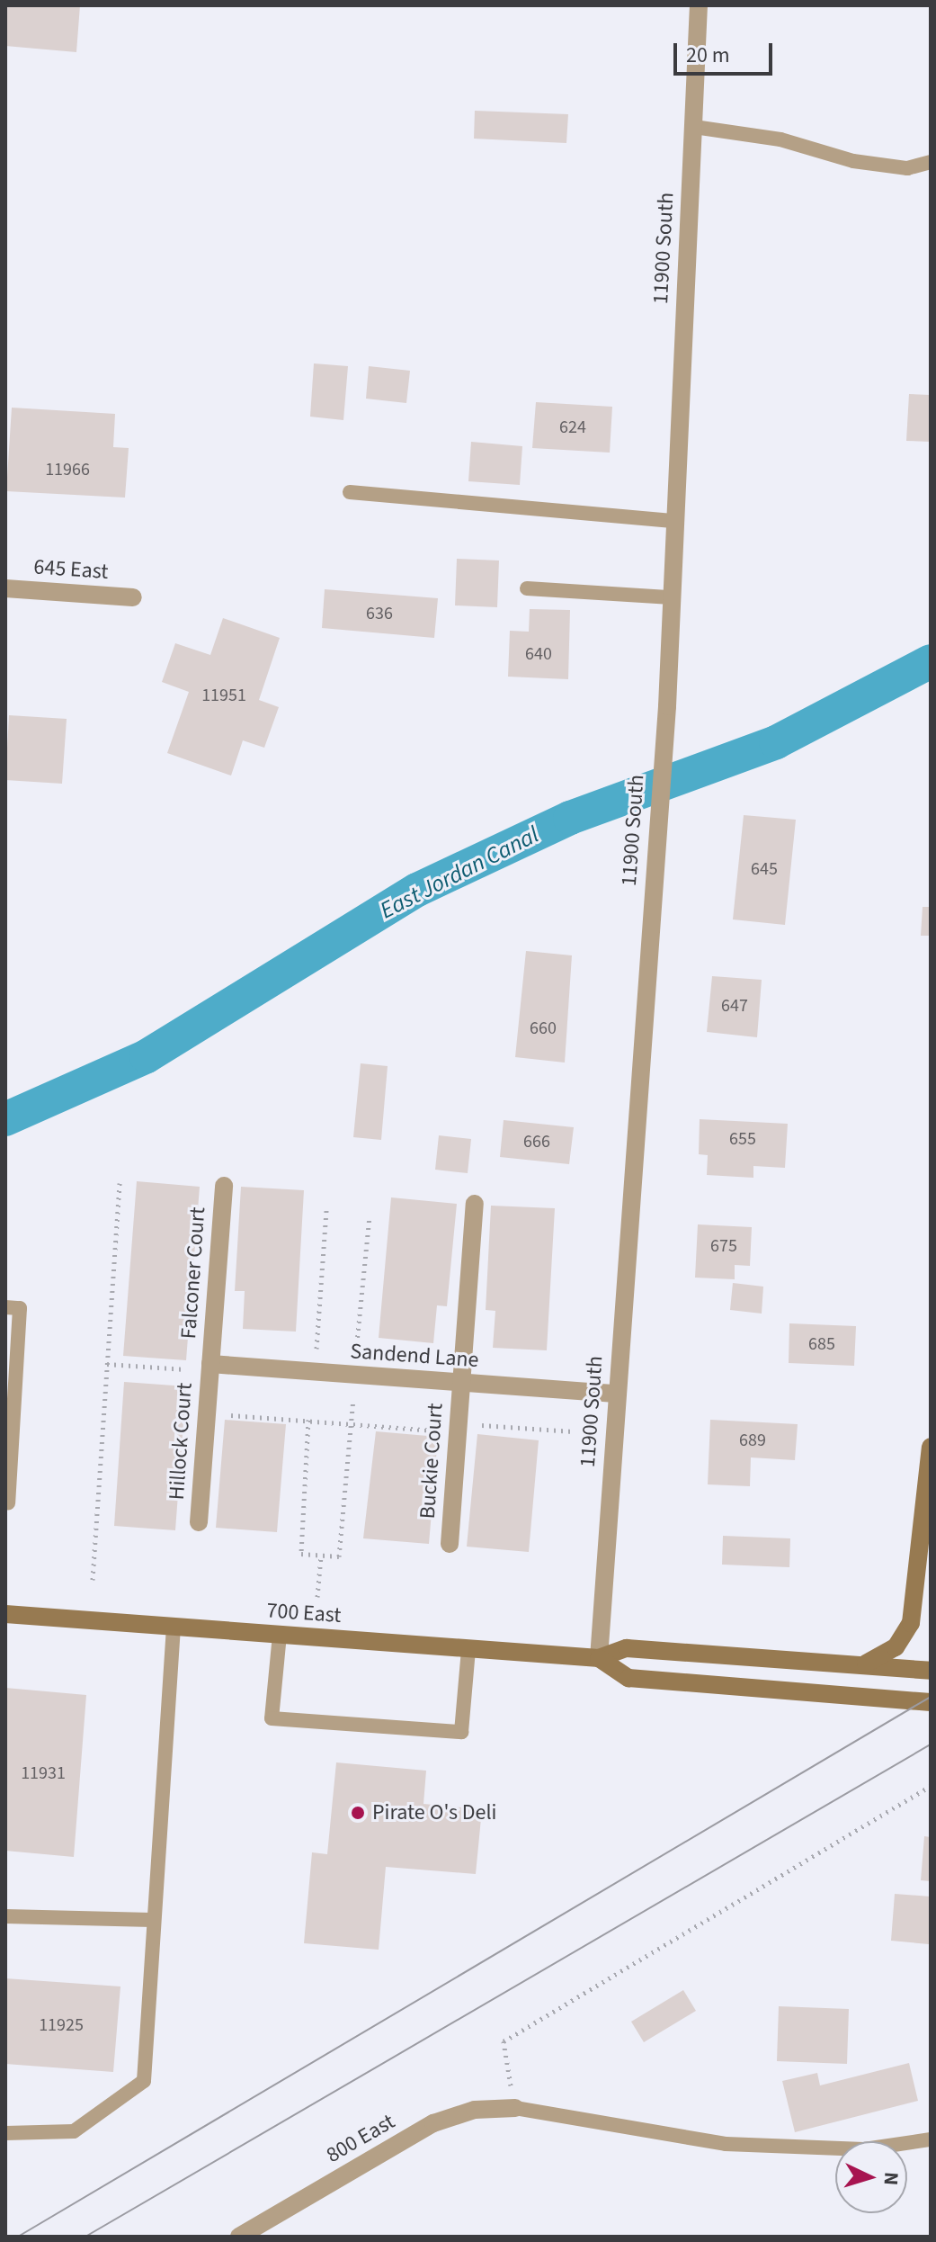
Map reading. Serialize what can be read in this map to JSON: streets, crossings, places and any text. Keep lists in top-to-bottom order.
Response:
{
  "streets": {
    "main road": ["700 East"],
    "street": [
      "11900 South",
      "645 East",
      "Falconer Court",
      "Sandend Lane",
      "Hillock Court",
      "Buckie Court",
      "800 East"
    ]
  },
  "crossings": [
    ["11900 South", "Sandend Lane"],
    ["11900 South", "700 East"],
    ["Falconer Court", "Sandend Lane"],
    ["Falconer Court", "Hillock Court"],
    ["Sandend Lane", "Hillock Court"],
    ["Sandend Lane", "Buckie Court"]
  ],
  "water": ["East Jordan Canal"],
  "places": ["Pirate O's Deli"],
  "house_numbers": [
    "624",
    "11966",
    "636",
    "640",
    "11951",
    "645",
    "647",
    "660",
    "655",
    "666",
    "675",
    "685",
    "689",
    "11931",
    "11925"
  ],
  "scale_bar": "20 m",
  "north": "right"
}
